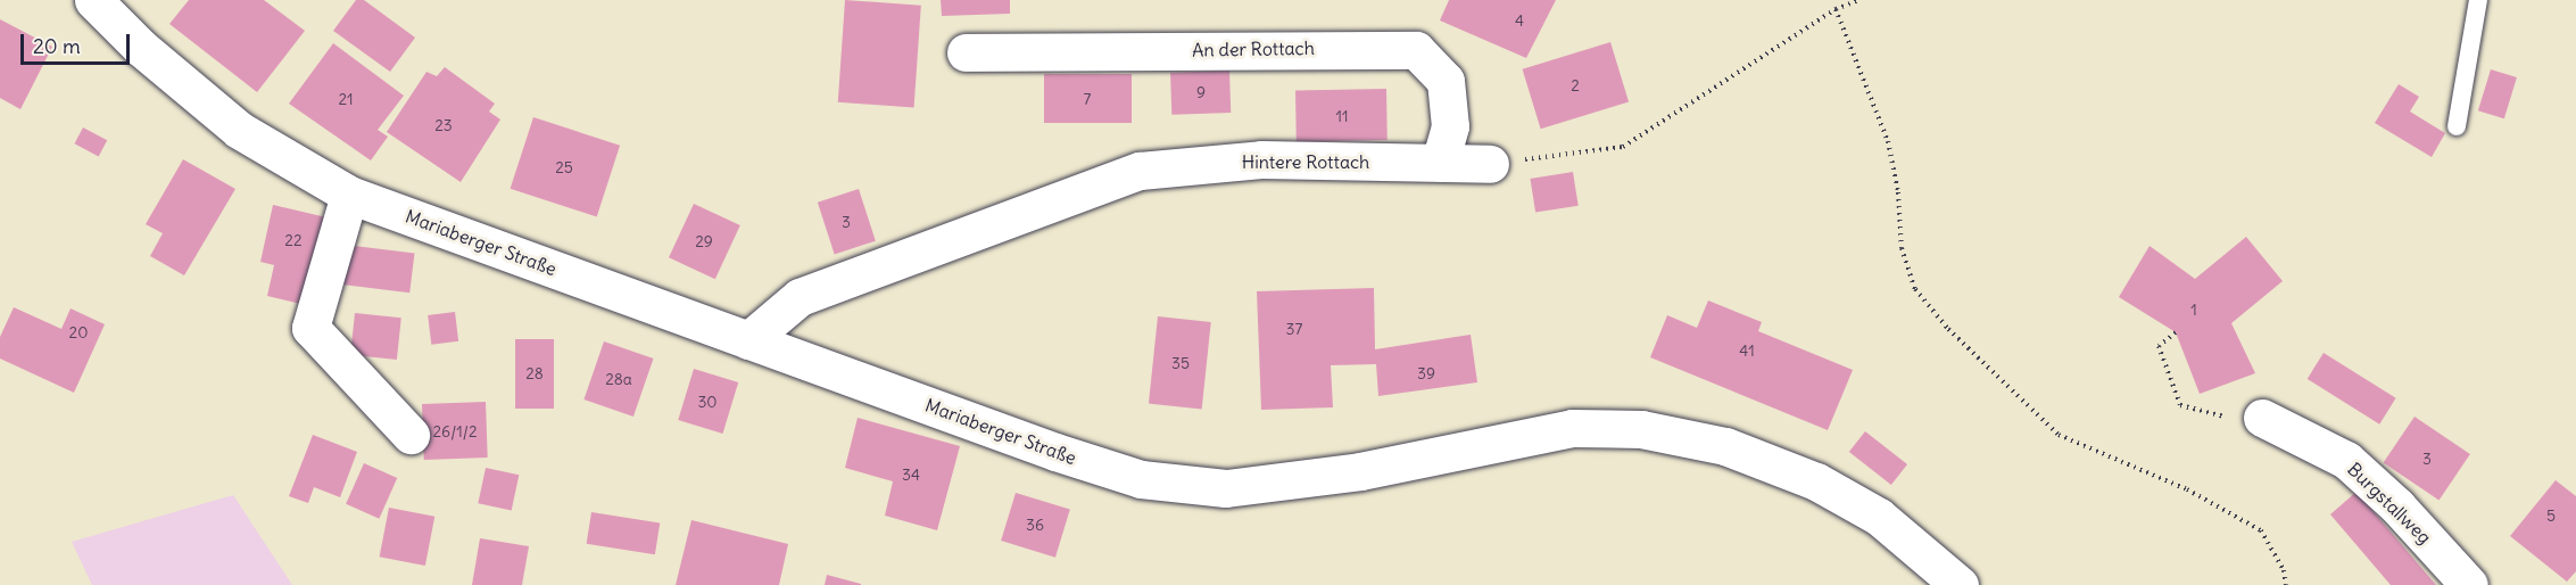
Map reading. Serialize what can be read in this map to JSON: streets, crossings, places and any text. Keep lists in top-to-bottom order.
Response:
{
  "streets": {
    "street": [
      "An der Rottach",
      "Hintere Rottach",
      "Mariaberger Straße",
      "Burgstallweg"
    ]
  },
  "crossings": [
    ["An der Rottach", "Hintere Rottach"],
    ["Hintere Rottach", "Mariaberger Straße"]
  ],
  "house_numbers": [
    "4",
    "2",
    "9",
    "21",
    "7",
    "11",
    "23",
    "25",
    "3",
    "22",
    "29",
    "1",
    "37",
    "20",
    "41",
    "35",
    "28",
    "39",
    "28a",
    "30",
    "26/1/2",
    "3",
    "34",
    "5",
    "36"
  ],
  "scale_bar": "20 m"
}
